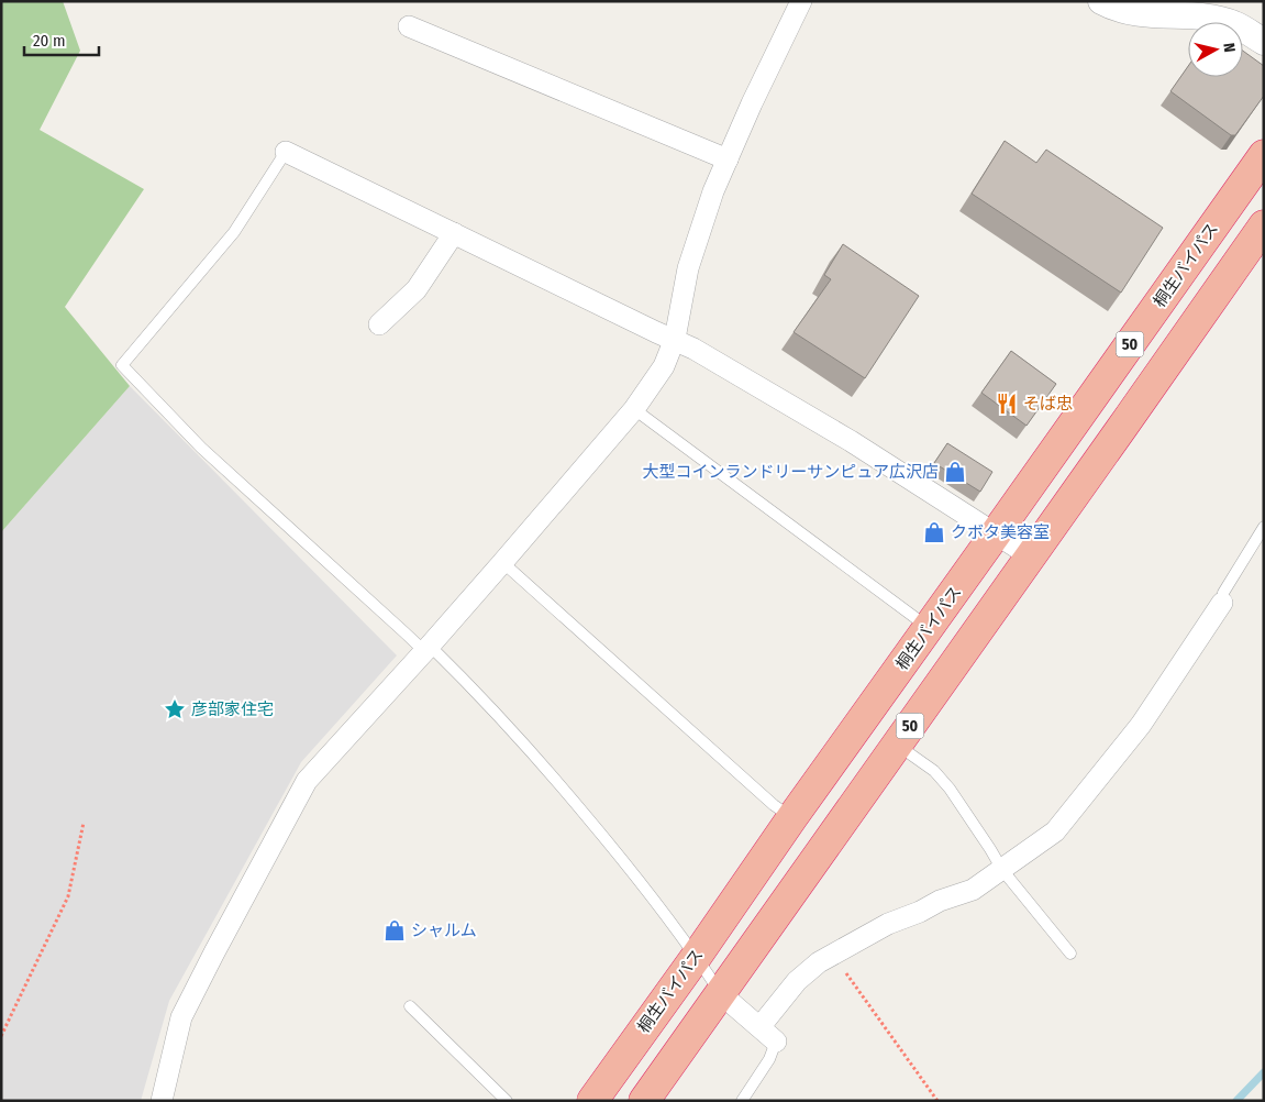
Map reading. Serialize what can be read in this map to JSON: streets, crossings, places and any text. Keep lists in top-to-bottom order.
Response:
{
  "streets": {
    "highway": ["桐生バイパス", "50"]
  },
  "places": {
    "restaurant": ["そば忠"],
    "shop": ["大型コインランドリーサンピュア広沢店", "クボタ美容室", "シャルム"],
    "place": ["彦部家住宅"]
  },
  "scale_bar": "20 m",
  "north": "right"
}
